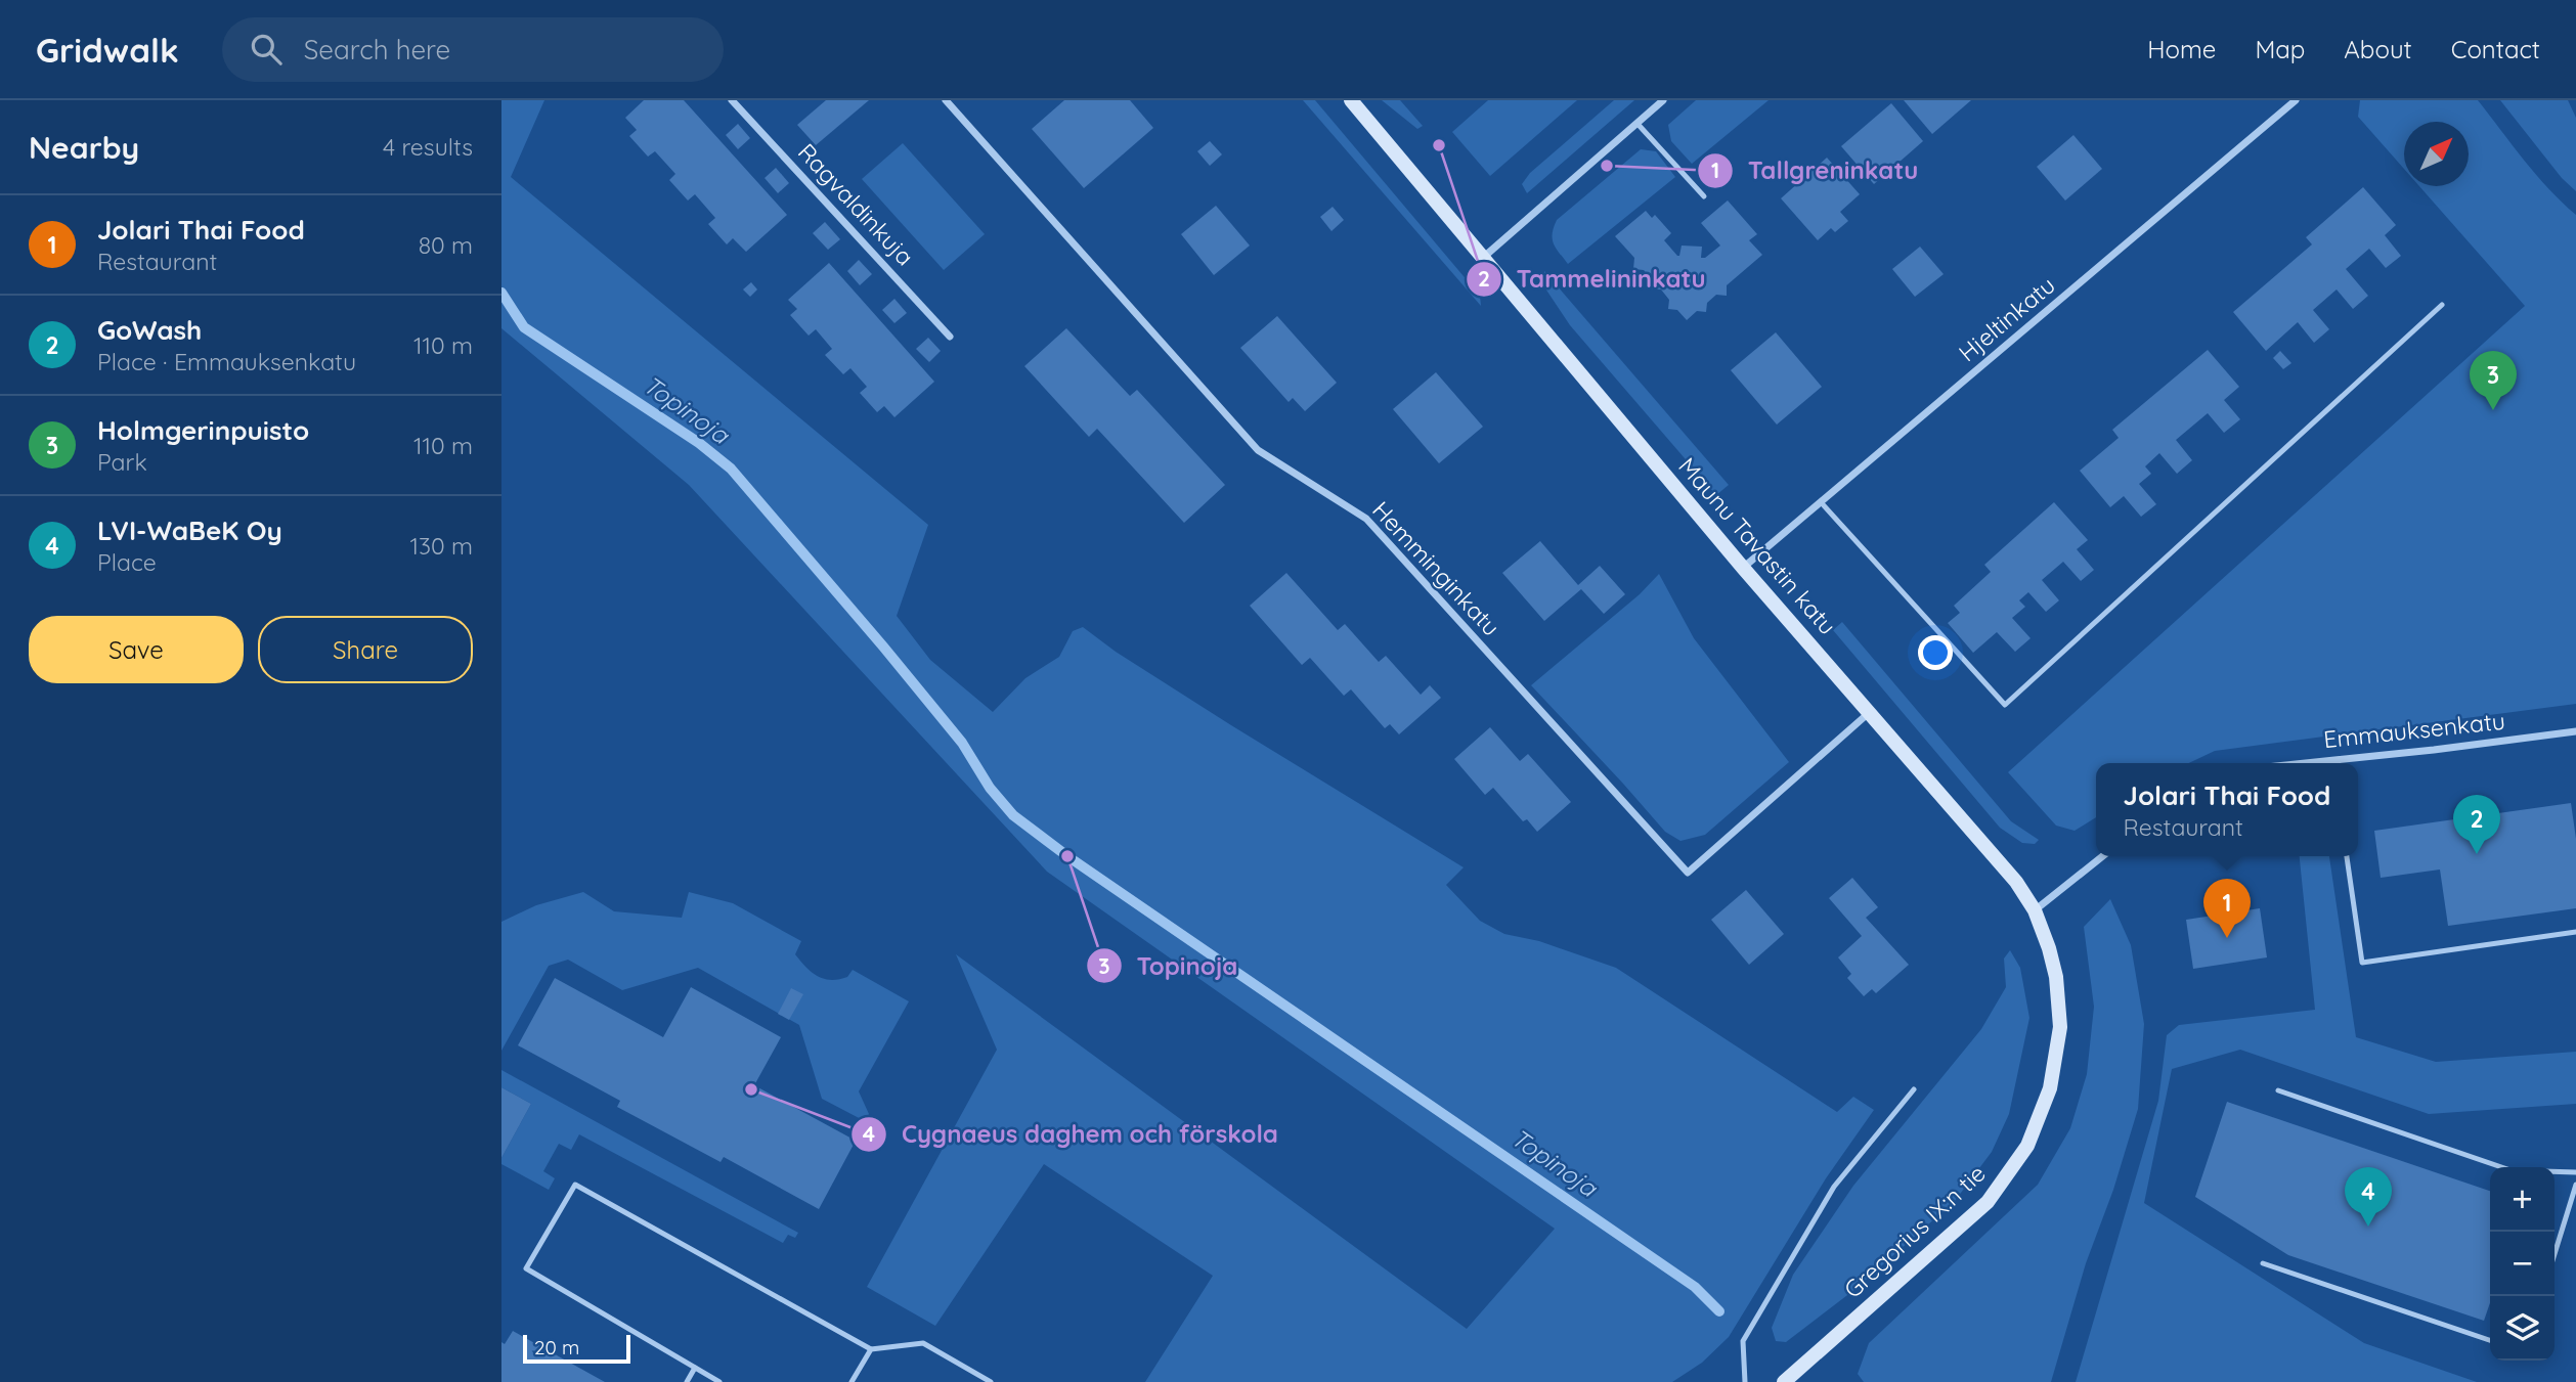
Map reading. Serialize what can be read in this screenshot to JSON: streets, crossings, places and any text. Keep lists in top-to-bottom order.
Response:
{
  "streets": {
    "street": [
      "Ragvaldinkuja",
      "Hjeltinkatu",
      "Maunu Tavastin katu",
      "Hemminginkatu",
      "Emmauksenkatu",
      "Gregorius IX:n tie"
    ]
  },
  "crossings": [
    ["Hjeltinkatu", "Maunu Tavastin katu"],
    ["Maunu Tavastin katu", "Hemminginkatu"],
    ["Maunu Tavastin katu", "Gregorius IX:n tie"]
  ],
  "water": ["Topinoja"],
  "places": [
    "Tammelininkatu",
    "Tallgreninkatu",
    "Topinoja",
    "Cygnaeus daghem och förskola"
  ],
  "scale_bar": "20 m",
  "north": "top right",
  "page": {
    "header": "Gridwalk",
    "search": "Search here",
    "nav": [
      "Home",
      "Map",
      "About",
      "Contact"
    ],
    "heading": ["Nearby", "4 results"],
    "list": [
      {
        "mark": "1",
        "name": "Jolari Thai Food",
        "note": "Restaurant",
        "value": "80 m"
      },
      {
        "mark": "2",
        "name": "GoWash",
        "note": "Place · Emmauksenkatu",
        "value": "110 m"
      },
      {
        "mark": "3",
        "name": "Holmgerinpuisto",
        "note": "Park",
        "value": "110 m"
      },
      {
        "mark": "4",
        "name": "LVI-WaBeK Oy",
        "note": "Place",
        "value": "130 m"
      }
    ],
    "pins": [
      "3",
      "2",
      "1",
      "4"
    ],
    "buttons": ["Save", "Share"],
    "popup": ["Jolari Thai Food", "Restaurant"],
    "map_buttons": ["+", "−"],
    "scale": "20 m"
  }
}
